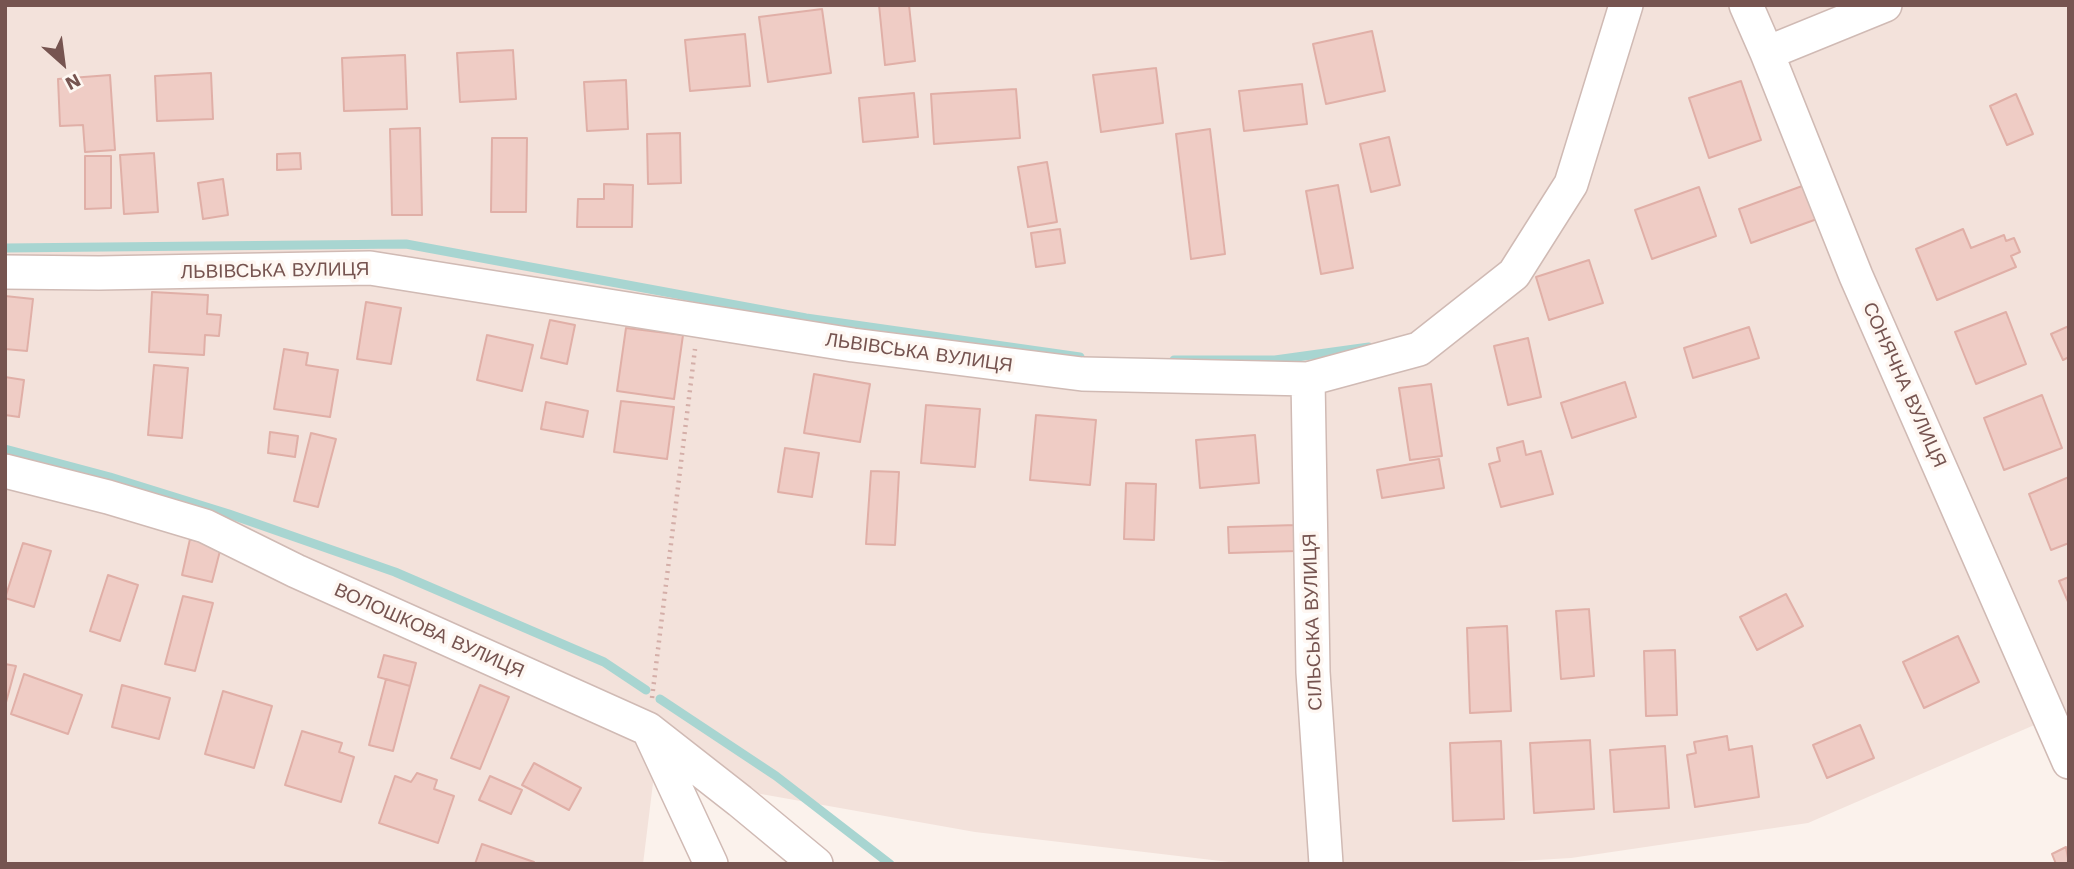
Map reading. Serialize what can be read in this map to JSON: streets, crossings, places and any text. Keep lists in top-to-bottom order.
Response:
{
  "streets": {
    "street": [
      "ЛЬВІВСЬКА ВУЛИЦЯ",
      "СОНЯЧНА ВУЛИЦЯ",
      "СІЛЬСЬКА ВУЛИЦЯ",
      "ВОЛОШКОВА ВУЛИЦЯ"
    ]
  },
  "crossings": [
    ["ЛЬВІВСЬКА ВУЛИЦЯ", "СІЛЬСЬКА ВУЛИЦЯ"]
  ],
  "north": "bottom right"
}
